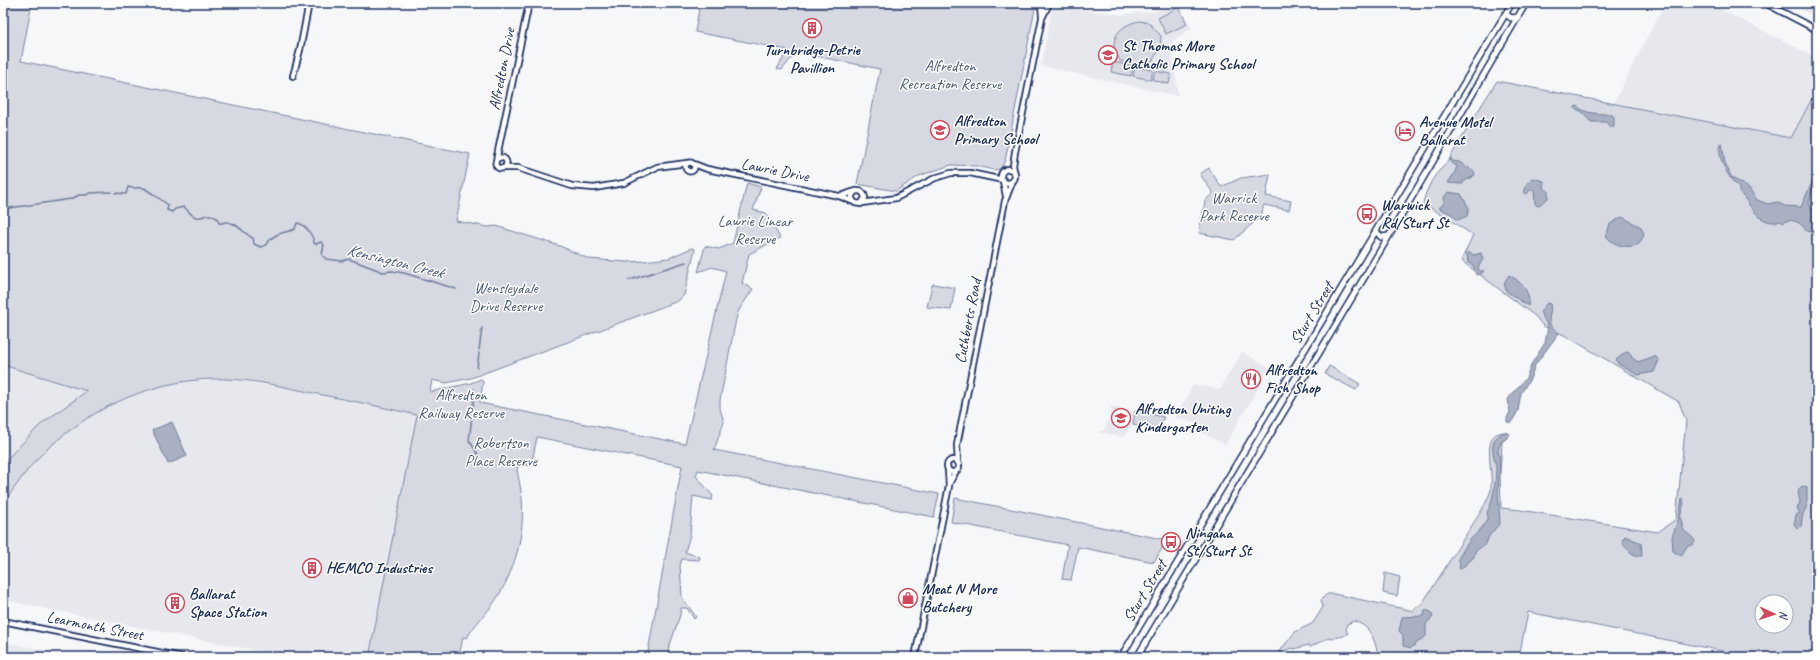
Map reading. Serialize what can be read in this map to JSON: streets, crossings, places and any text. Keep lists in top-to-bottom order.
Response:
{
  "streets": {
    "main road": ["Sturt Street"],
    "street": [
      "Alfredton Drive",
      "Lawrie Drive",
      "Cuthberts Road",
      "Learmonth Street"
    ]
  },
  "crossings": [
    ["Alfredton Drive", "Lawrie Drive"]
  ],
  "water": ["Kensington Creek"],
  "parks": [
    "Alfredton Recreation Reserve",
    "Warrick Park Reserve",
    "Lawrie Linear Reserve",
    "Wensleydale Drive Reserve",
    "Alfredton Railway Reserve",
    "Robertson Place Reserve"
  ],
  "places": {
    "building": ["Turnbridge-Petrie Pavillion", "HEMCO Industries", "Ballarat Space Station"],
    "school or university": ["St Thomas More Catholic Primary School", "Alfredton Primary School", "Alfredton Uniting Kindergarten"],
    "hotel": ["Avenue Motel Ballarat"],
    "bus stop": ["Warwick Rd/Sturt St", "Ningana St/Sturt St"],
    "restaurant": ["Alfredton Fish Shop"],
    "shop": ["Meat N More Butchery"]
  },
  "north": "right"
}
